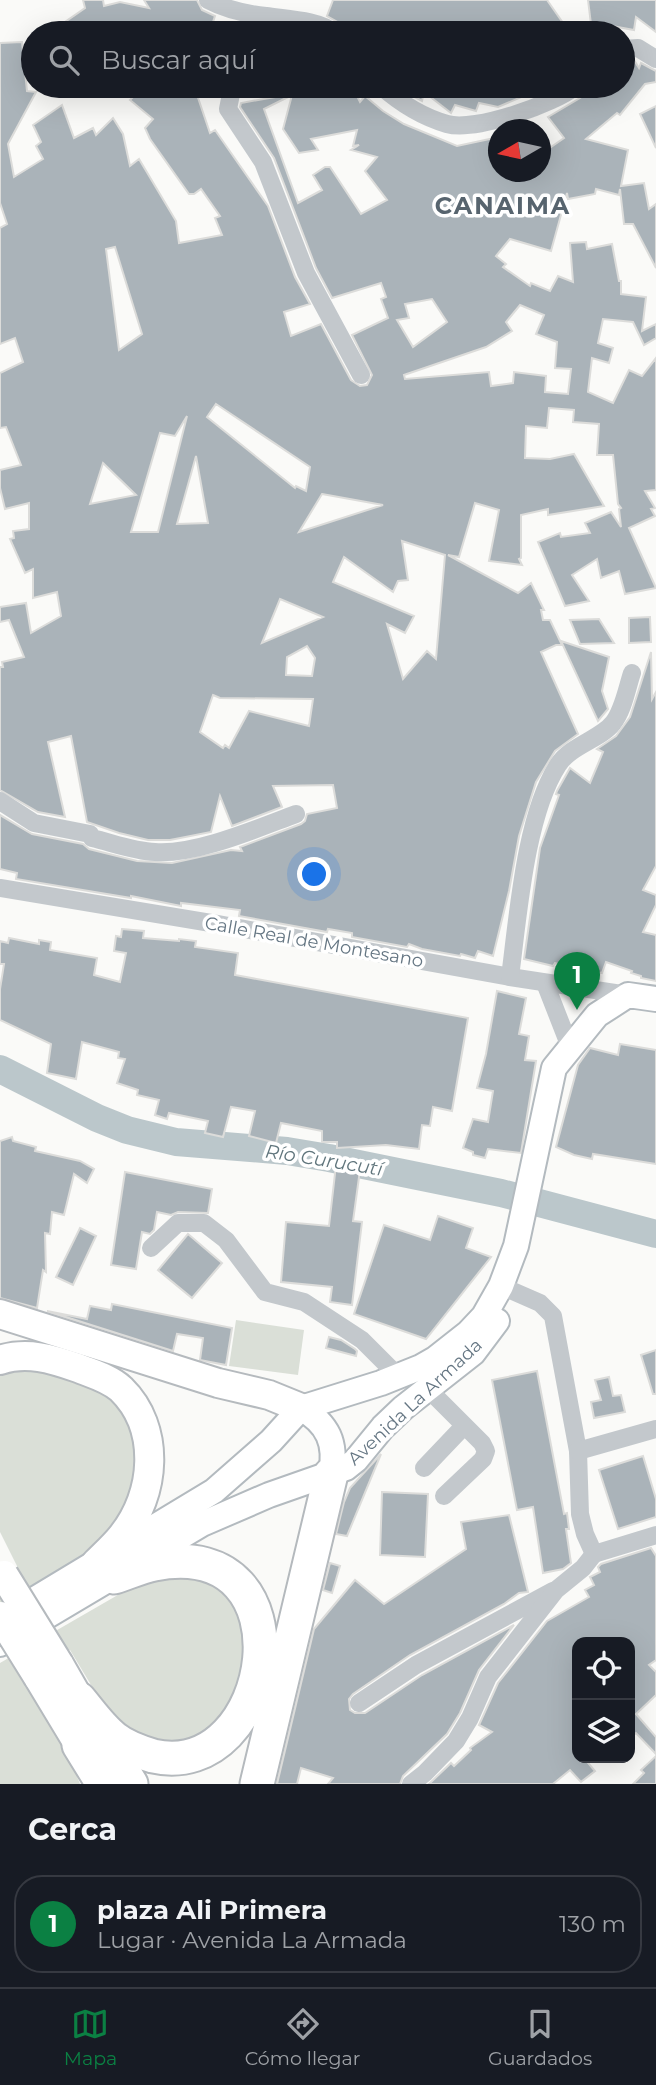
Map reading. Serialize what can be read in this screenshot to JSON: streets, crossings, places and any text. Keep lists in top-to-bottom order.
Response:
{
  "streets": {
    "main road": ["Avenida La Armada"],
    "street": ["Calle Real de Montesano"]
  },
  "crossings": [
    ["Calle Real de Montesano", "Avenida La Armada"]
  ],
  "districts": ["CANAIMA"],
  "water": ["Río Curucutí"],
  "north": "left",
  "page": {
    "search": "Buscar aquí",
    "pins": "1",
    "heading": "Cerca",
    "list": [
      {
        "mark": "1",
        "name": "plaza Ali Primera",
        "note": "Lugar · Avenida La Armada",
        "value": "130 m"
      }
    ],
    "nav": ["Mapa", "Cómo llegar", "Guardados"]
  }
}
